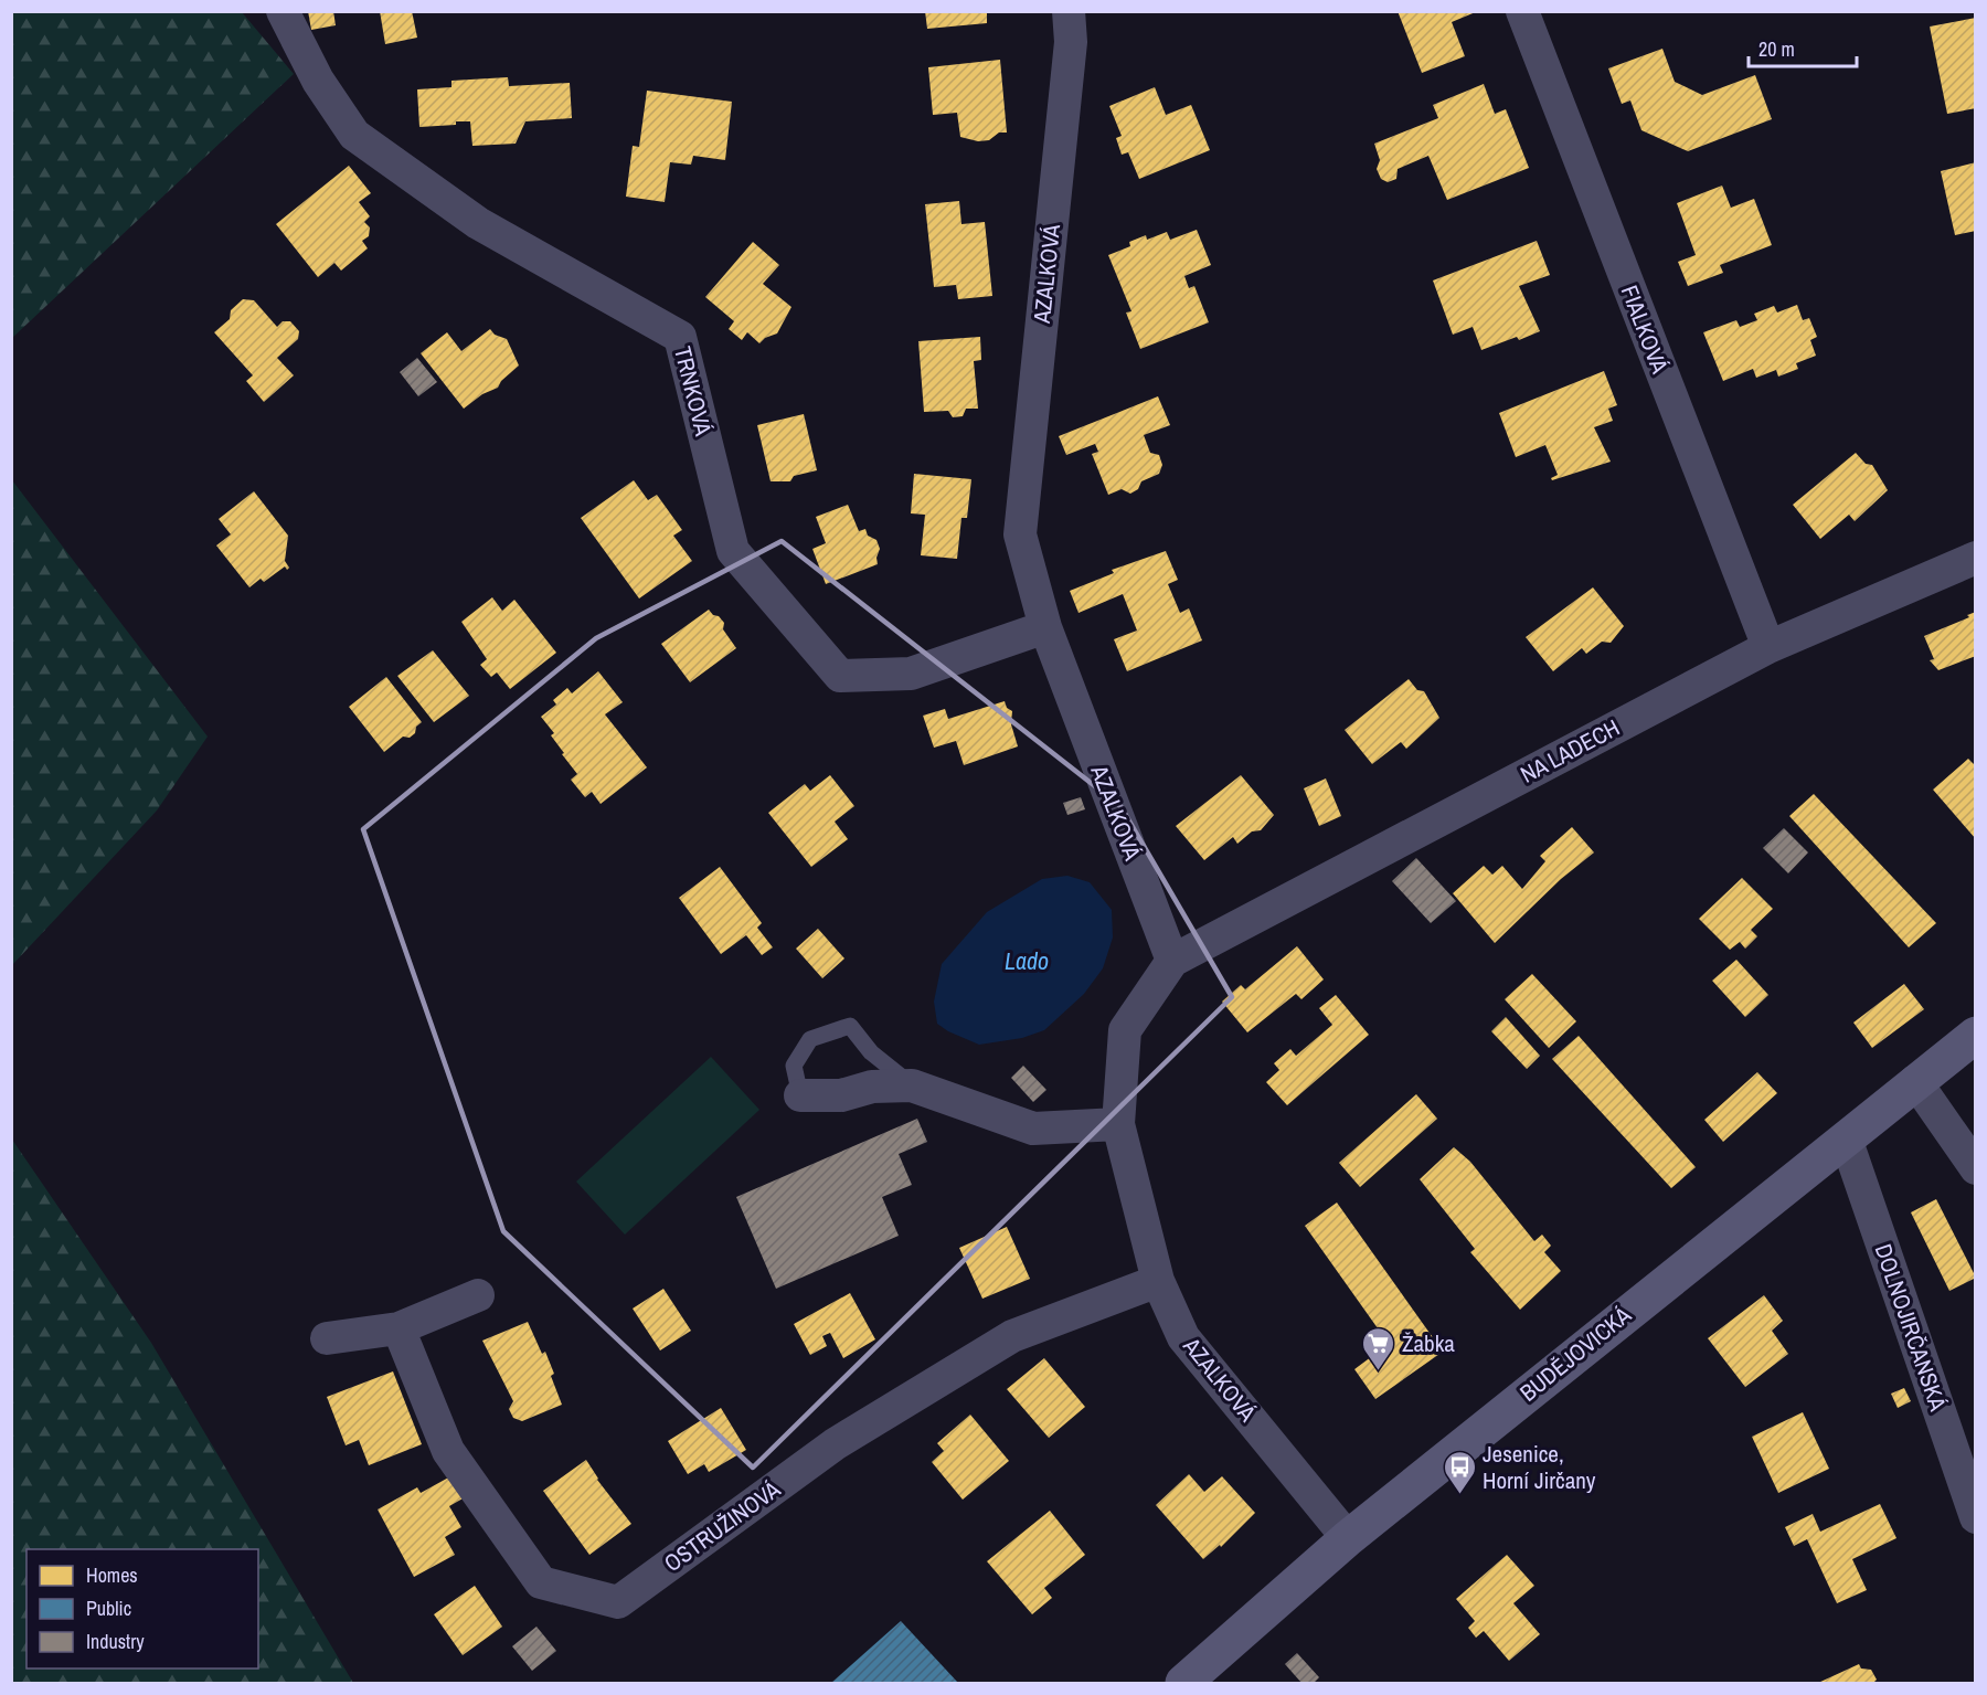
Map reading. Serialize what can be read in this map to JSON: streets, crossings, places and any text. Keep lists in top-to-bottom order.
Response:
{
  "streets": {
    "main road": ["BUDĚJOVICKÁ"],
    "street": [
      "AZALKOVÁ",
      "FIALKOVÁ",
      "TRNKOVÁ",
      "NA LADECH",
      "DOLNOJIRČANSKÁ",
      "OSTRUŽINOVÁ"
    ]
  },
  "crossings": [
    ["AZALKOVÁ", "TRNKOVÁ"],
    ["AZALKOVÁ", "NA LADECH"],
    ["AZALKOVÁ", "BUDĚJOVICKÁ"],
    ["AZALKOVÁ", "OSTRUŽINOVÁ"],
    ["FIALKOVÁ", "NA LADECH"],
    ["DOLNOJIRČANSKÁ", "BUDĚJOVICKÁ"]
  ],
  "water": ["Lado"],
  "places": {
    "supermarket": ["Žabka"],
    "bus stop": ["Jesenice, Horní Jirčany"]
  },
  "legend": ["Homes", "Public", "Industry"],
  "scale_bar": "20 m"
}
